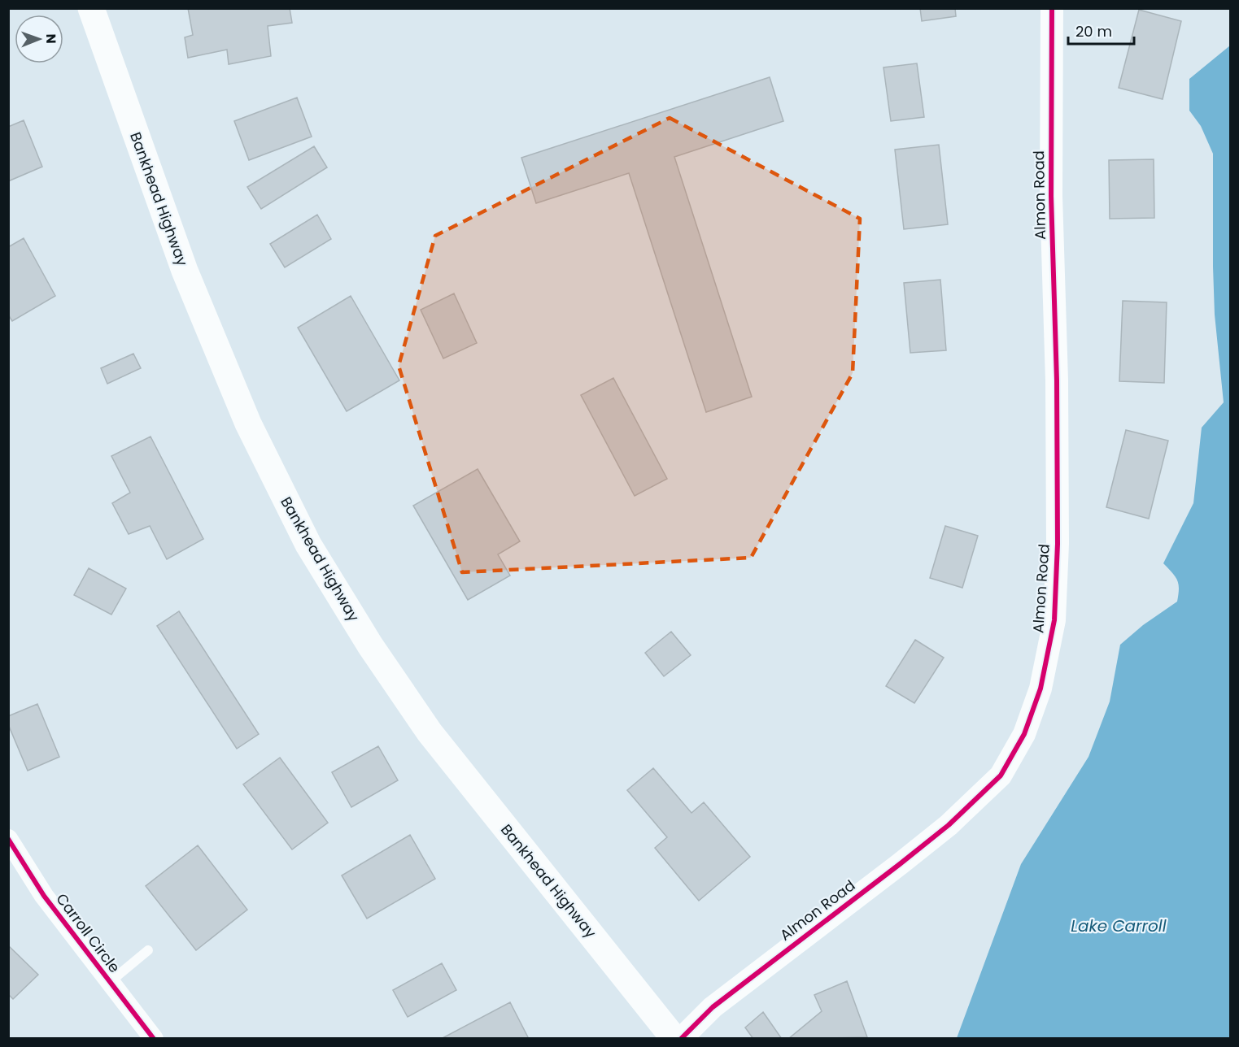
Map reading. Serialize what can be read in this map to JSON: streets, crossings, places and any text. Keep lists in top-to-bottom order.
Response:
{
  "streets": {
    "main road": ["Bankhead Highway"],
    "street": ["Almon Road", "Carroll Circle"]
  },
  "water": ["Lake Carroll"],
  "scale_bar": "20 m",
  "north": "right"
}
